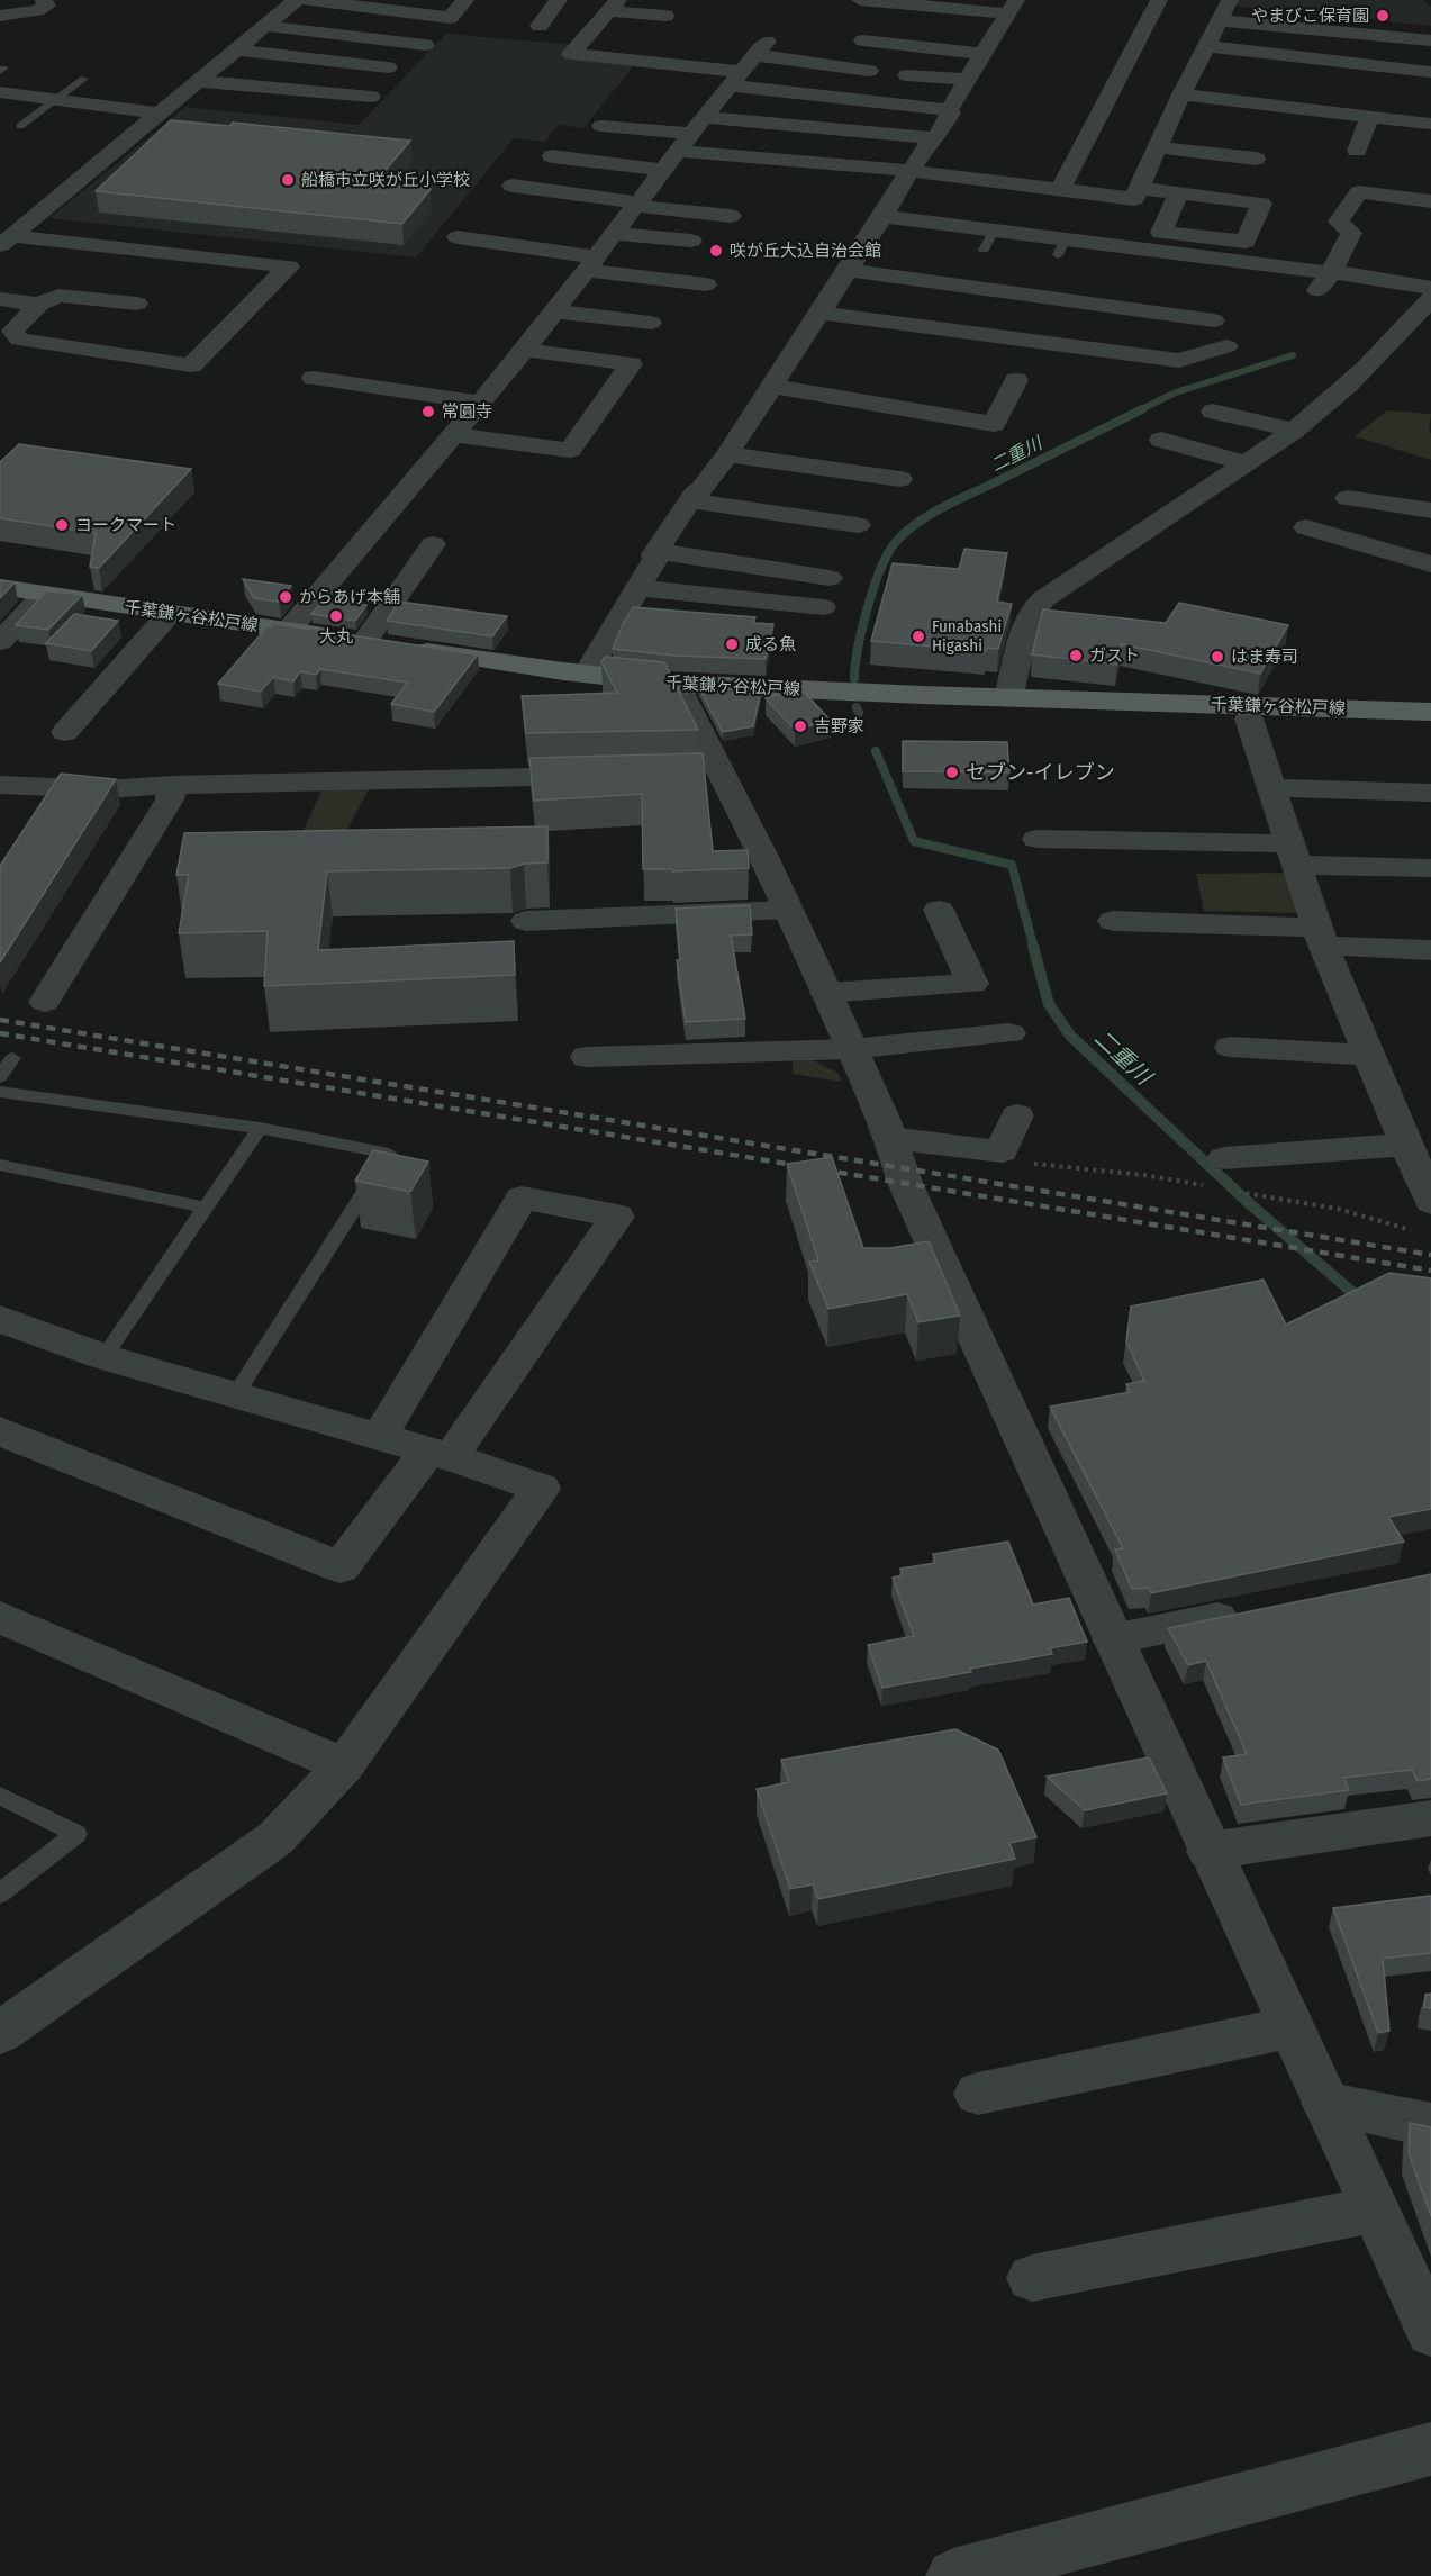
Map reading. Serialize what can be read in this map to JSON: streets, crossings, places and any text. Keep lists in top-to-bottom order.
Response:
{
  "streets": {
    "main road": ["千葉鎌ヶ谷松戸線"]
  },
  "water": ["二重川"],
  "places": [
    "やまびこ保育園",
    "船橋市立咲が丘小学校",
    "咲が丘大込自治会館",
    "常圓寺",
    "ヨークマート",
    "からあげ本舗",
    "大丸",
    "Funabashi Higashi",
    "成る魚",
    "ガスト",
    "はま寿司",
    "吉野家",
    "セブン-イレブン"
  ]
}
